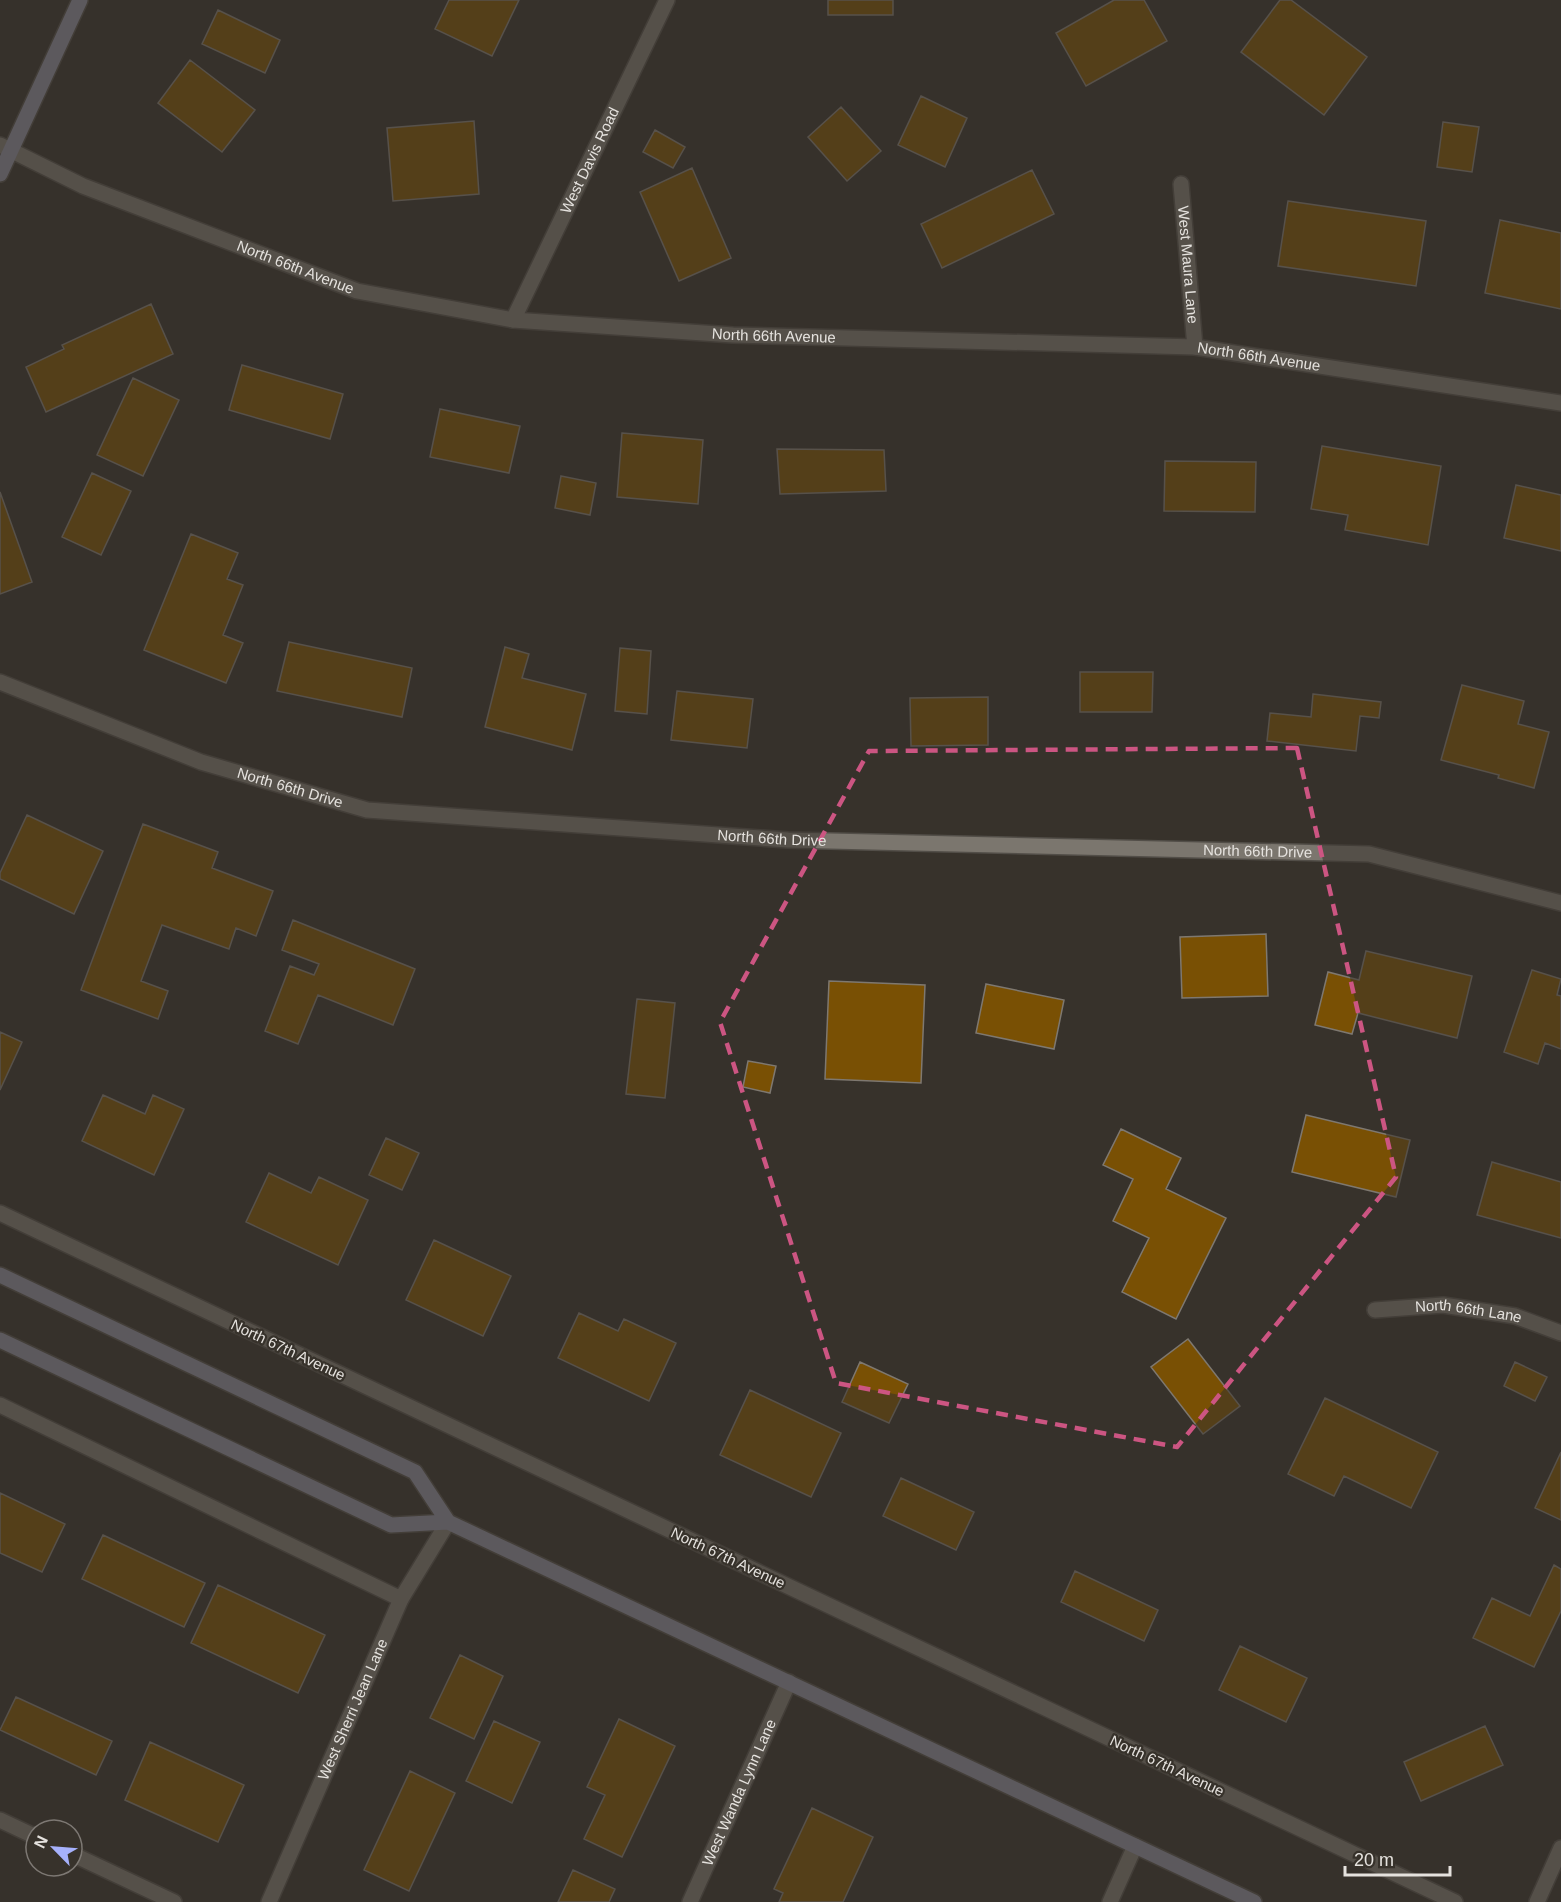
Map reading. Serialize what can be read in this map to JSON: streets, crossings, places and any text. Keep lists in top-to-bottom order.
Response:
{
  "streets": {
    "street": [
      "West Davis Road",
      "West Maura Lane",
      "North 66th Avenue",
      "North 66th Drive",
      "North 66th Lane",
      "North 67th Avenue",
      "West Sherri Jean Lane",
      "West Wanda Lynn Lane"
    ]
  },
  "crossings": [
    ["West Davis Road", "North 66th Avenue"],
    ["West Maura Lane", "North 66th Avenue"]
  ],
  "scale_bar": "20 m",
  "north": "top left"
}
